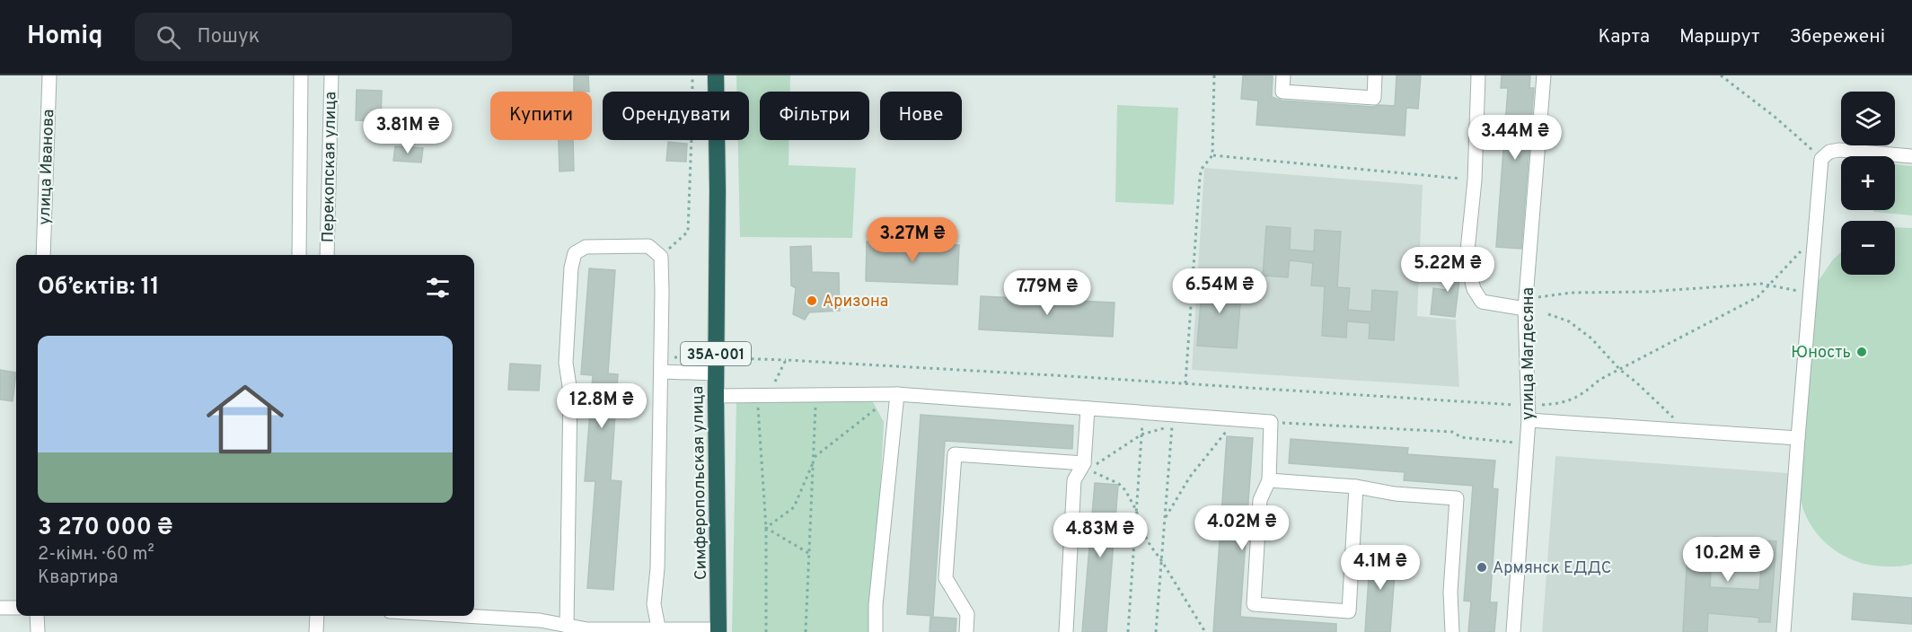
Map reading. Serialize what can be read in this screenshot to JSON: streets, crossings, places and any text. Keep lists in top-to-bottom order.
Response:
{
  "streets": {
    "highway": ["35А-001", "Симферопольская улица"],
    "street": ["улица Иванова", "Перекопская улица", "улица Магдесяна"]
  },
  "places": ["Аризона", "Юность", "Армянск ЕДДС"],
  "page": {
    "header": "Homiq",
    "search": "Пошук",
    "nav": ["Карта", "Маршрут", "Збережені"],
    "map_buttons": ["+", "−"],
    "chip": [
      "Купити",
      "Орендувати",
      "Фільтри",
      "Нове"
    ],
    "price": [
      "3.81M ₴",
      "3.44M ₴",
      "3.27M ₴",
      "5.22M ₴",
      "6.54M ₴",
      "7.79M ₴",
      "12.8M ₴",
      "4.02M ₴",
      "4.83M ₴",
      "10.2M ₴",
      "4.1M ₴"
    ],
    "heading": "Об’єктів: 11",
    "list": [
      {
        "name": "3 270 000 ₴",
        "note": "2-кімн. · 60 m² · Квартира"
      }
    ]
  }
}
